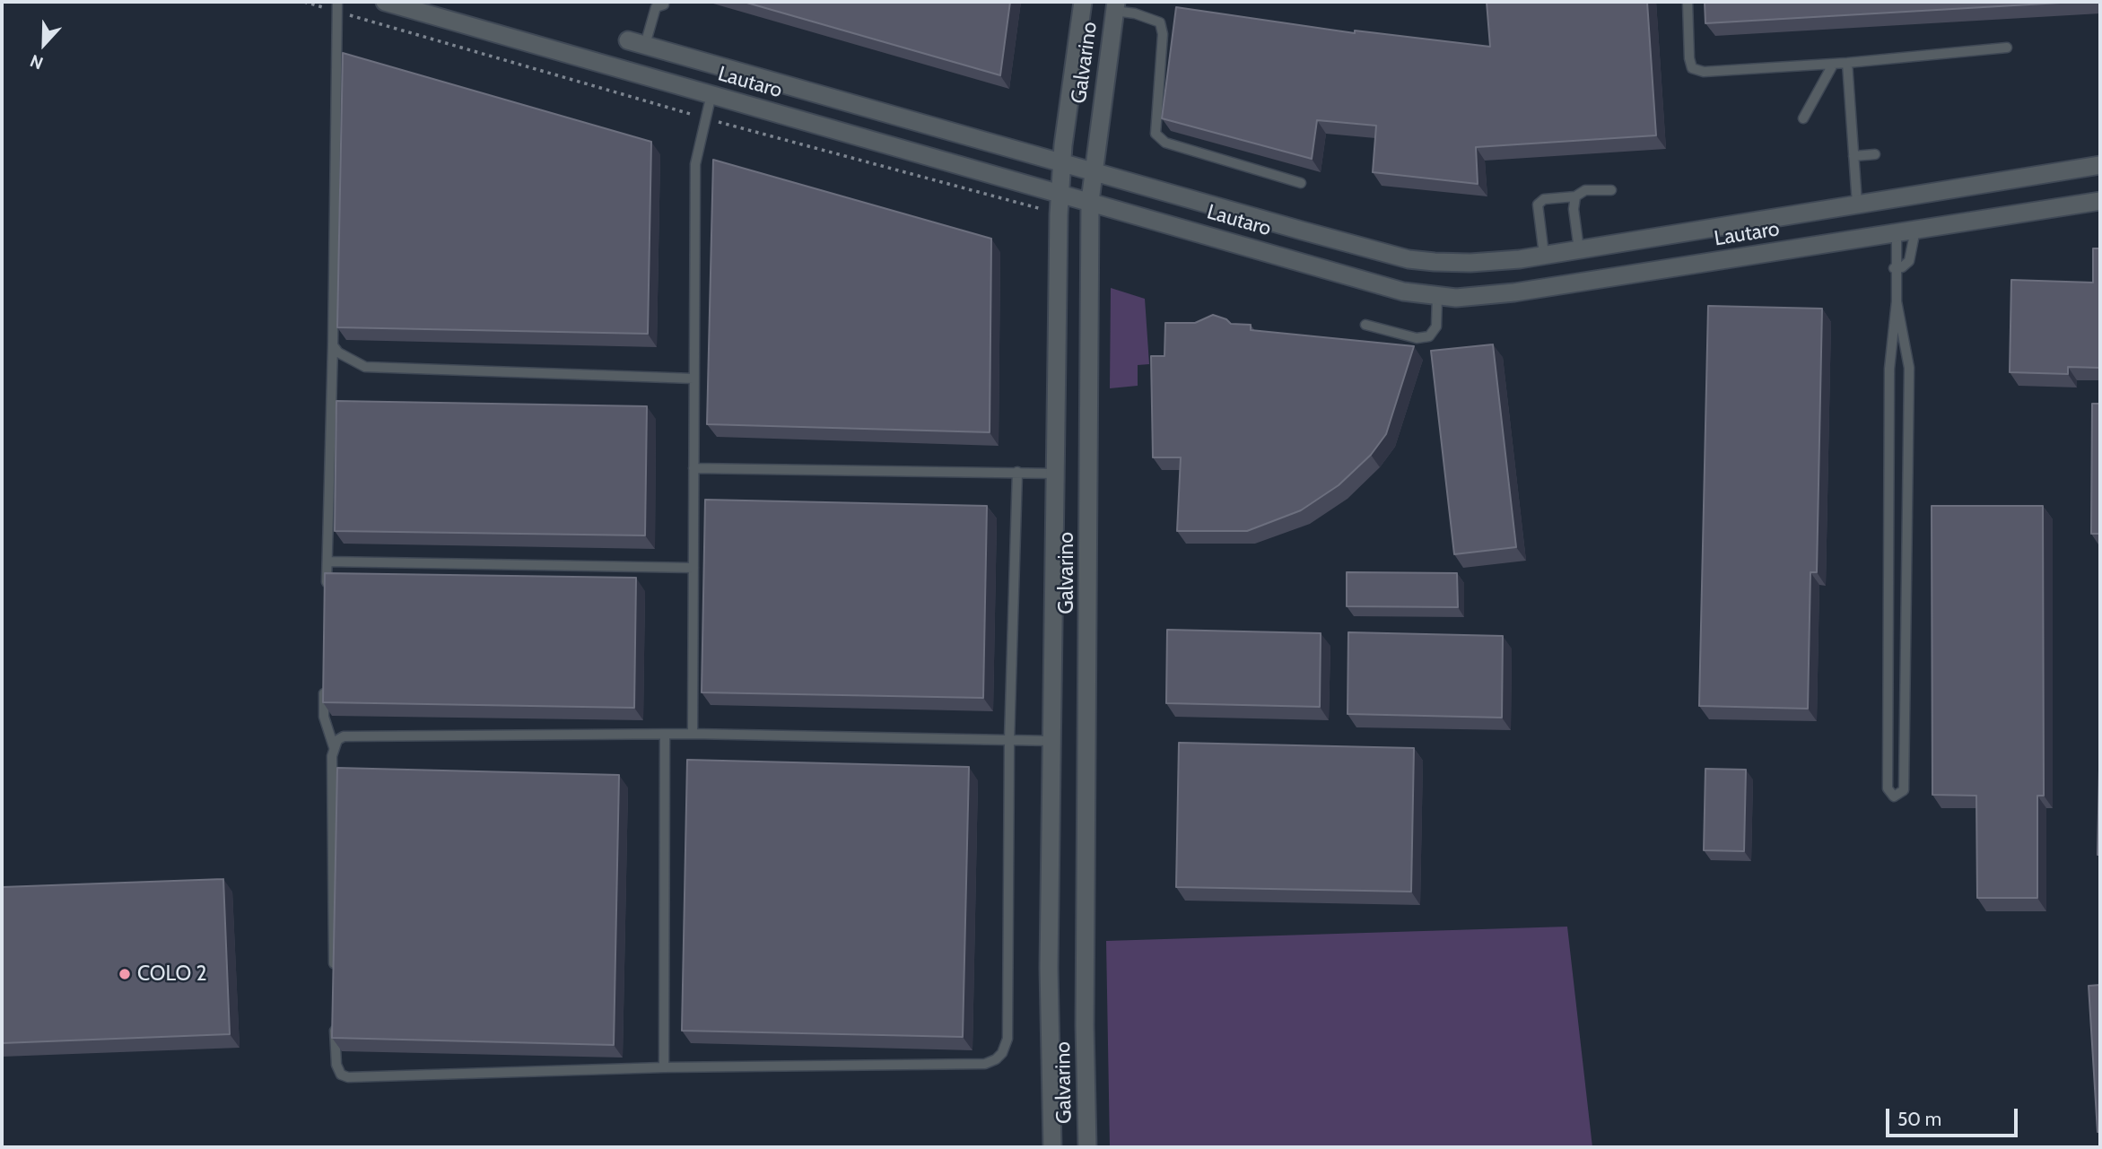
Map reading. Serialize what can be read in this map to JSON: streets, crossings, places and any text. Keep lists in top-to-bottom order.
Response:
{
  "streets": {
    "street": ["Galvarino", "Lautaro"]
  },
  "crossings": [
    ["Galvarino", "Lautaro"]
  ],
  "places": ["COLO 2"],
  "scale_bar": "50 m",
  "north": "bottom"
}
